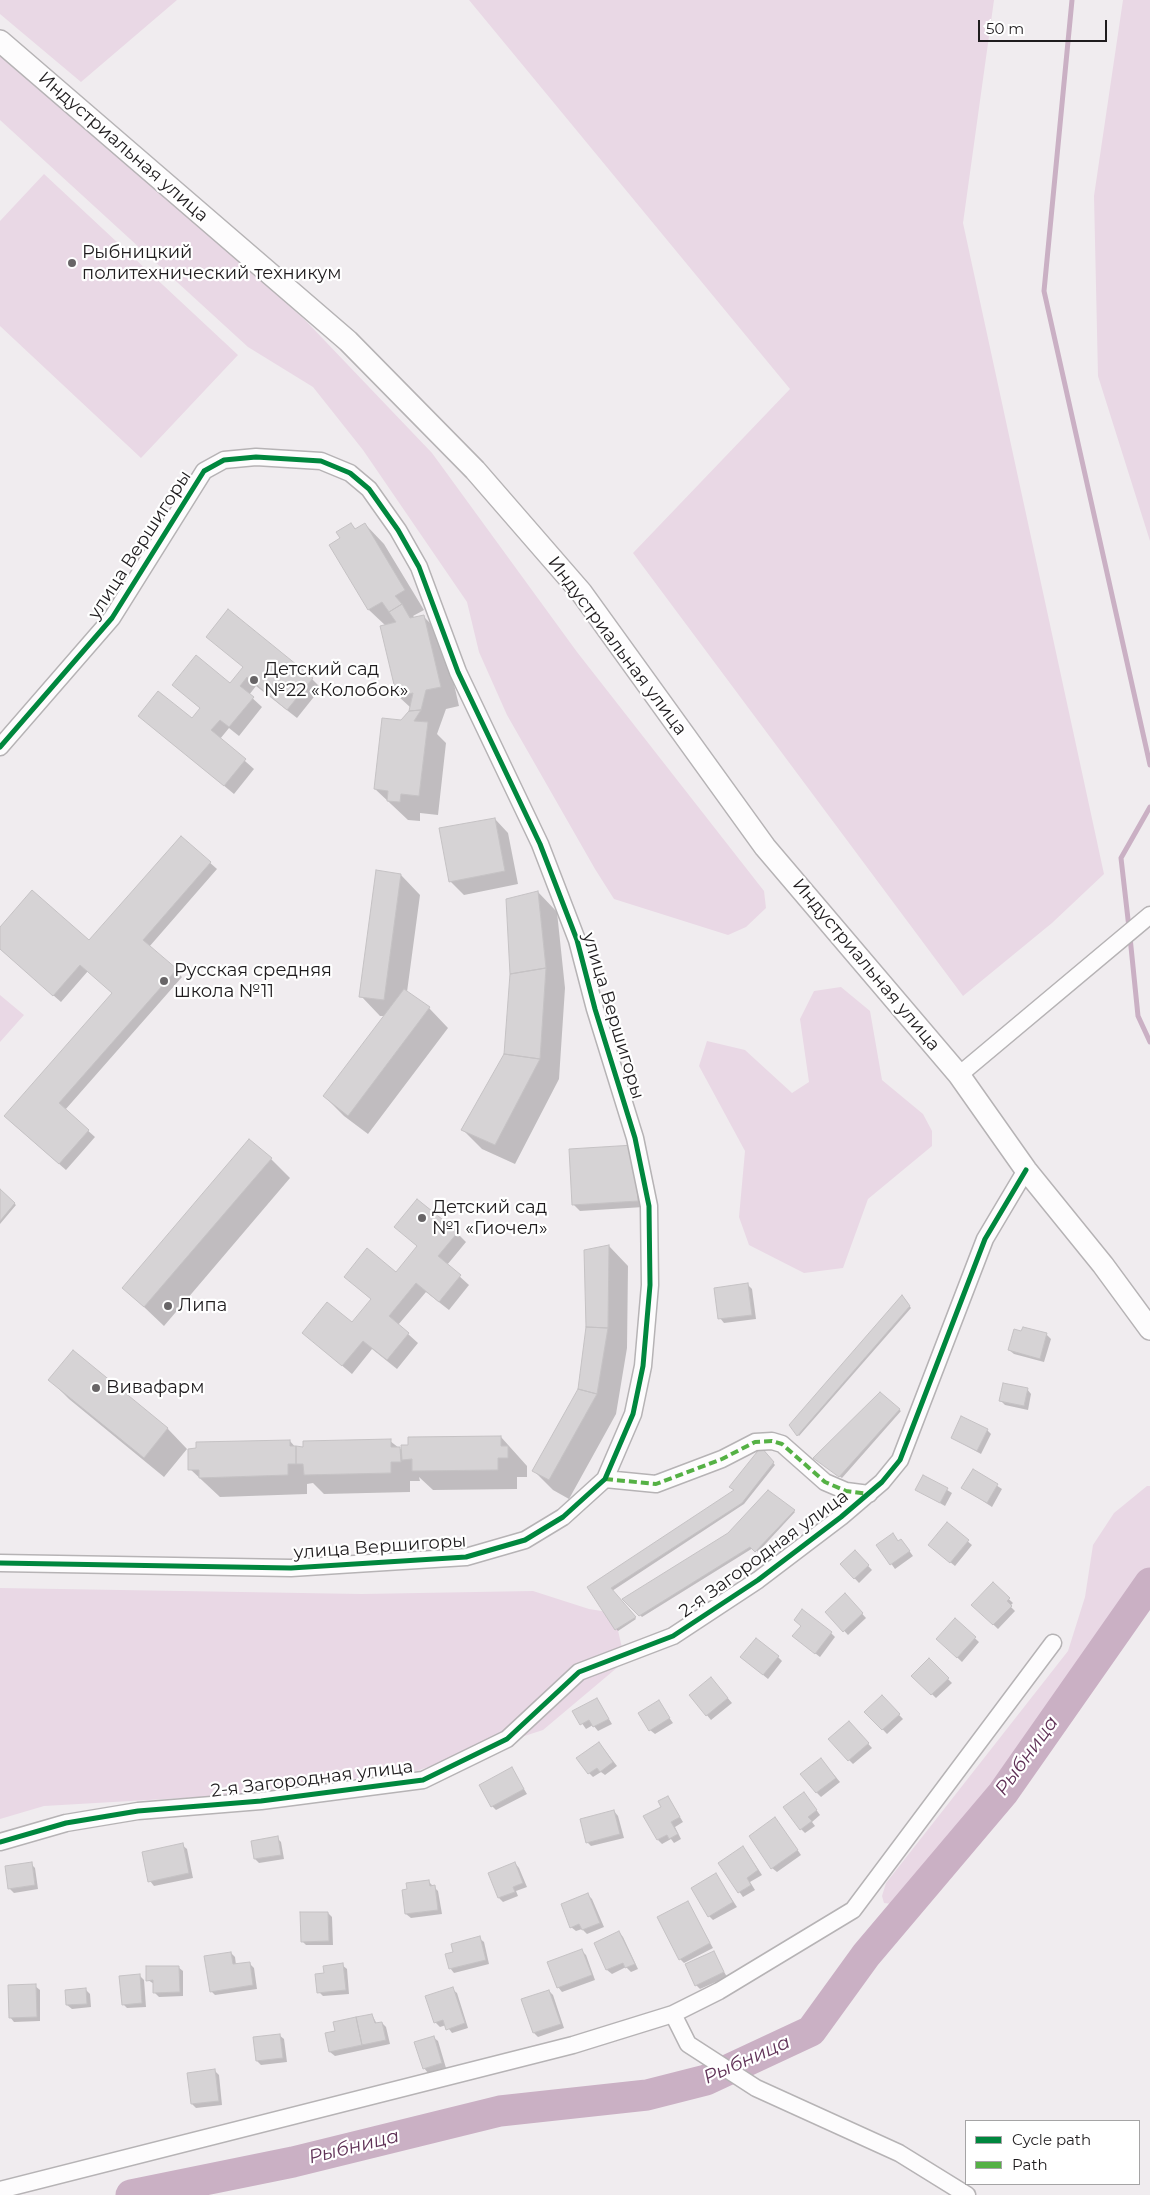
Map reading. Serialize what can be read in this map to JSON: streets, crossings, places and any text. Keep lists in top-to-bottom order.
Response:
{
  "streets": {
    "main road": ["Индустриальная улица"],
    "street": ["улица Вершигоры", "2-я Загородная улица"]
  },
  "crossings": [
    ["Индустриальная улица", "2-я Загородная улица"]
  ],
  "water": ["Рыбница"],
  "places": [
    "Рыбницкий политехнический техникум",
    "Детский сад №22 «Колобок»",
    "Русская средняя школа №11",
    "Детский сад №1 «Гиочел»",
    "Липа",
    "Вивафарм"
  ],
  "legend": ["Cycle path", "Path"],
  "scale_bar": "50 m"
}
